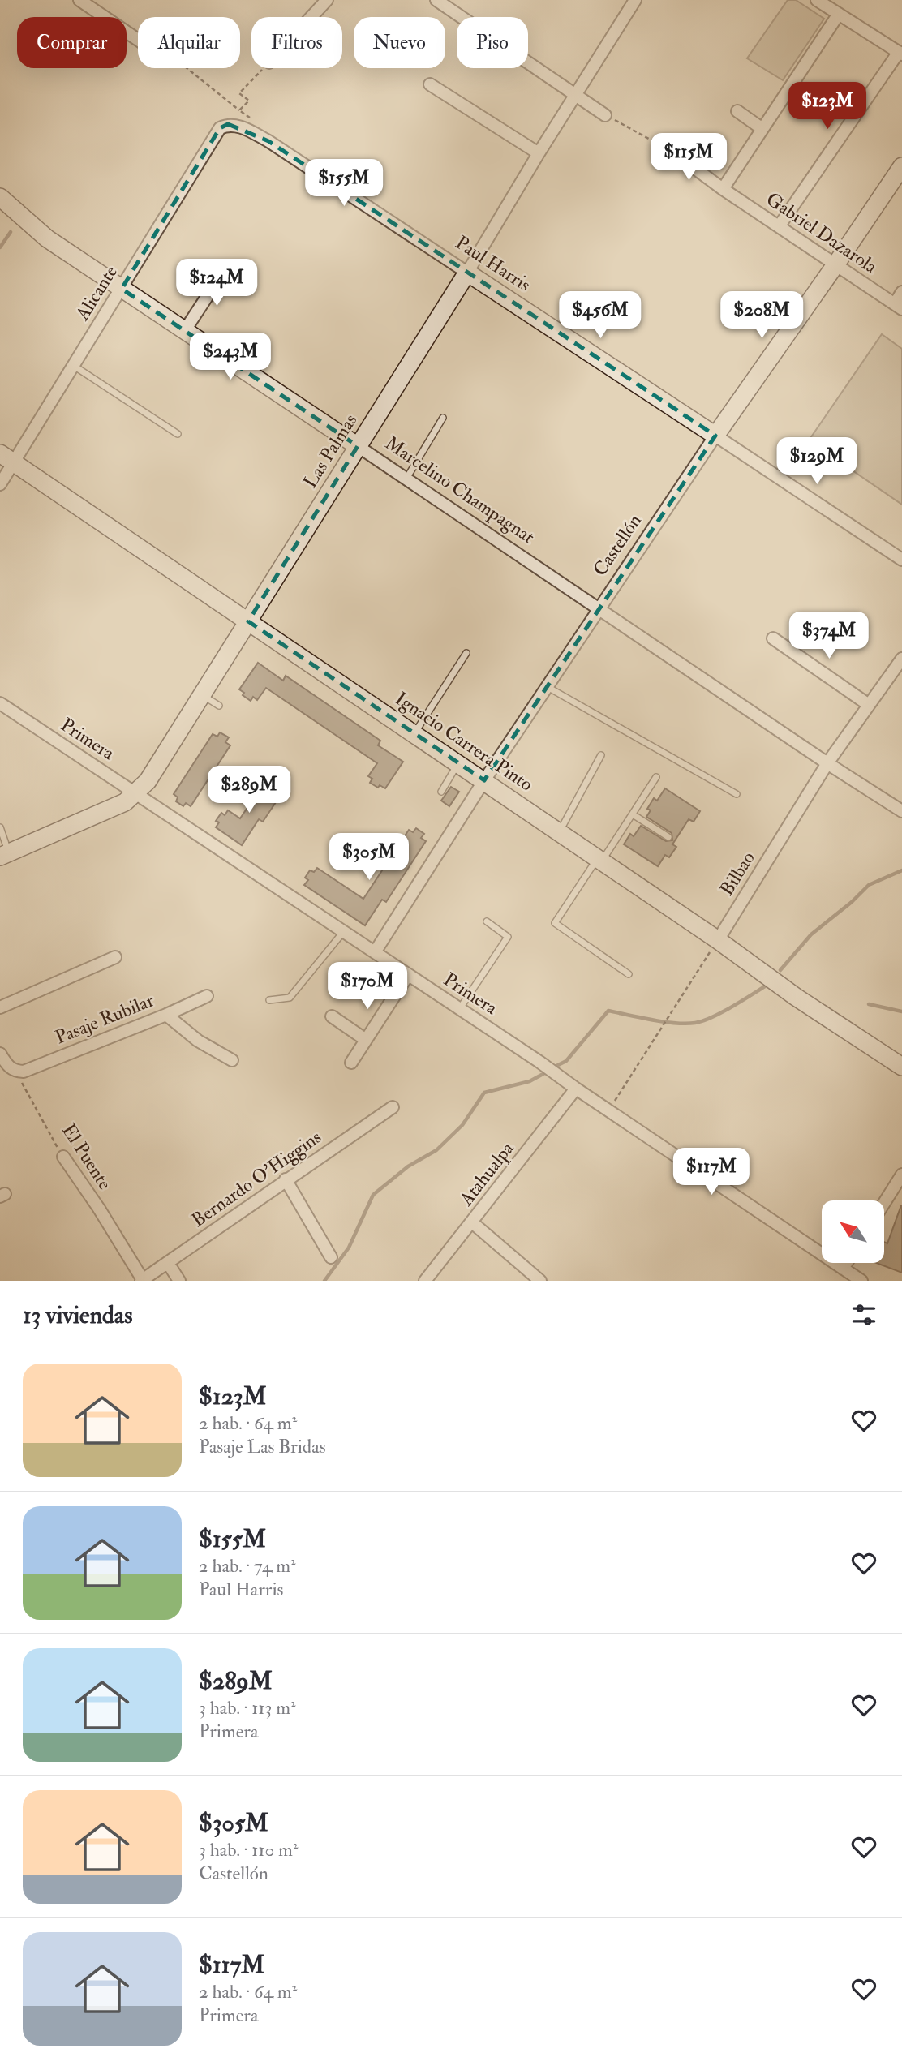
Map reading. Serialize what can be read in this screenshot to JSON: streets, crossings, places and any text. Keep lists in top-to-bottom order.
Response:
{
  "streets": {
    "street": [
      "Gabriel Dazarola",
      "Paul Harris",
      "Alicante",
      "Las Palmas",
      "Marcelino Champagnat",
      "Castellón",
      "Primera",
      "Ignacio Carrera Pinto",
      "Bilbao",
      "Pasaje Rubilar",
      "El Puente",
      "Atahualpa",
      "Bernardo O'Higgins"
    ]
  },
  "crossings": [
    ["Gabriel Dazarola", "Castellón"],
    ["Paul Harris", "Alicante"],
    ["Paul Harris", "Las Palmas"],
    ["Paul Harris", "Castellón"],
    ["Alicante", "Marcelino Champagnat"],
    ["Alicante", "Ignacio Carrera Pinto"],
    ["Las Palmas", "Marcelino Champagnat"],
    ["Las Palmas", "Primera"],
    ["Las Palmas", "Ignacio Carrera Pinto"],
    ["Marcelino Champagnat", "Castellón"],
    ["Marcelino Champagnat", "Bilbao"],
    ["Castellón", "Primera"],
    ["Castellón", "Ignacio Carrera Pinto"],
    ["Primera", "Atahualpa"],
    ["Ignacio Carrera Pinto", "Bilbao"],
    ["Pasaje Rubilar", "El Puente"],
    ["El Puente", "Bernardo O'Higgins"]
  ],
  "north": "top left",
  "page": {
    "chip": [
      "Comprar",
      "Alquilar",
      "Filtros",
      "Nuevo",
      "Piso"
    ],
    "price": [
      "$123M",
      "$115M",
      "$155M",
      "$124M",
      "$456M",
      "$208M",
      "$243M",
      "$129M",
      "$374M",
      "$289M",
      "$305M",
      "$170M",
      "$117M"
    ],
    "heading": "13 viviendas",
    "list": [
      {
        "name": "$123M",
        "note": "2 hab. · 64 m² · Pasaje Las Bridas"
      },
      {
        "name": "$155M",
        "note": "2 hab. · 74 m² · Paul Harris"
      },
      {
        "name": "$289M",
        "note": "3 hab. · 113 m² · Primera"
      },
      {
        "name": "$305M",
        "note": "3 hab. · 110 m² · Castellón"
      },
      {
        "name": "$117M",
        "note": "2 hab. · 64 m² · Primera"
      }
    ]
  }
}
